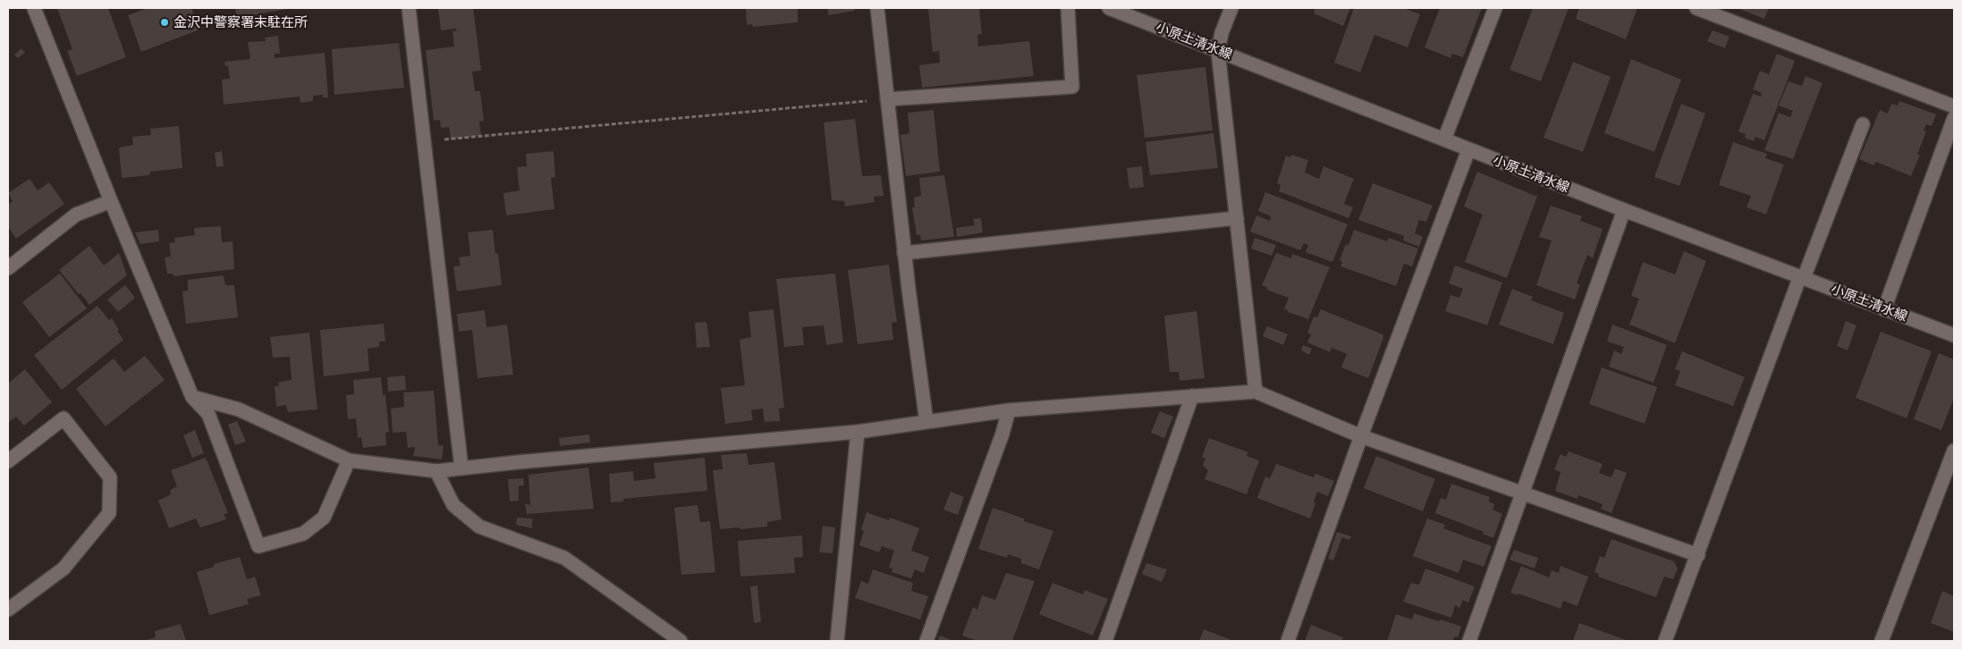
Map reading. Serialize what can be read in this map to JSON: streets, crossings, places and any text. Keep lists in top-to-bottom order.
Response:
{
  "streets": {
    "street": ["小原土清水線"]
  },
  "places": ["金沢中警察署末駐在所"]
}
